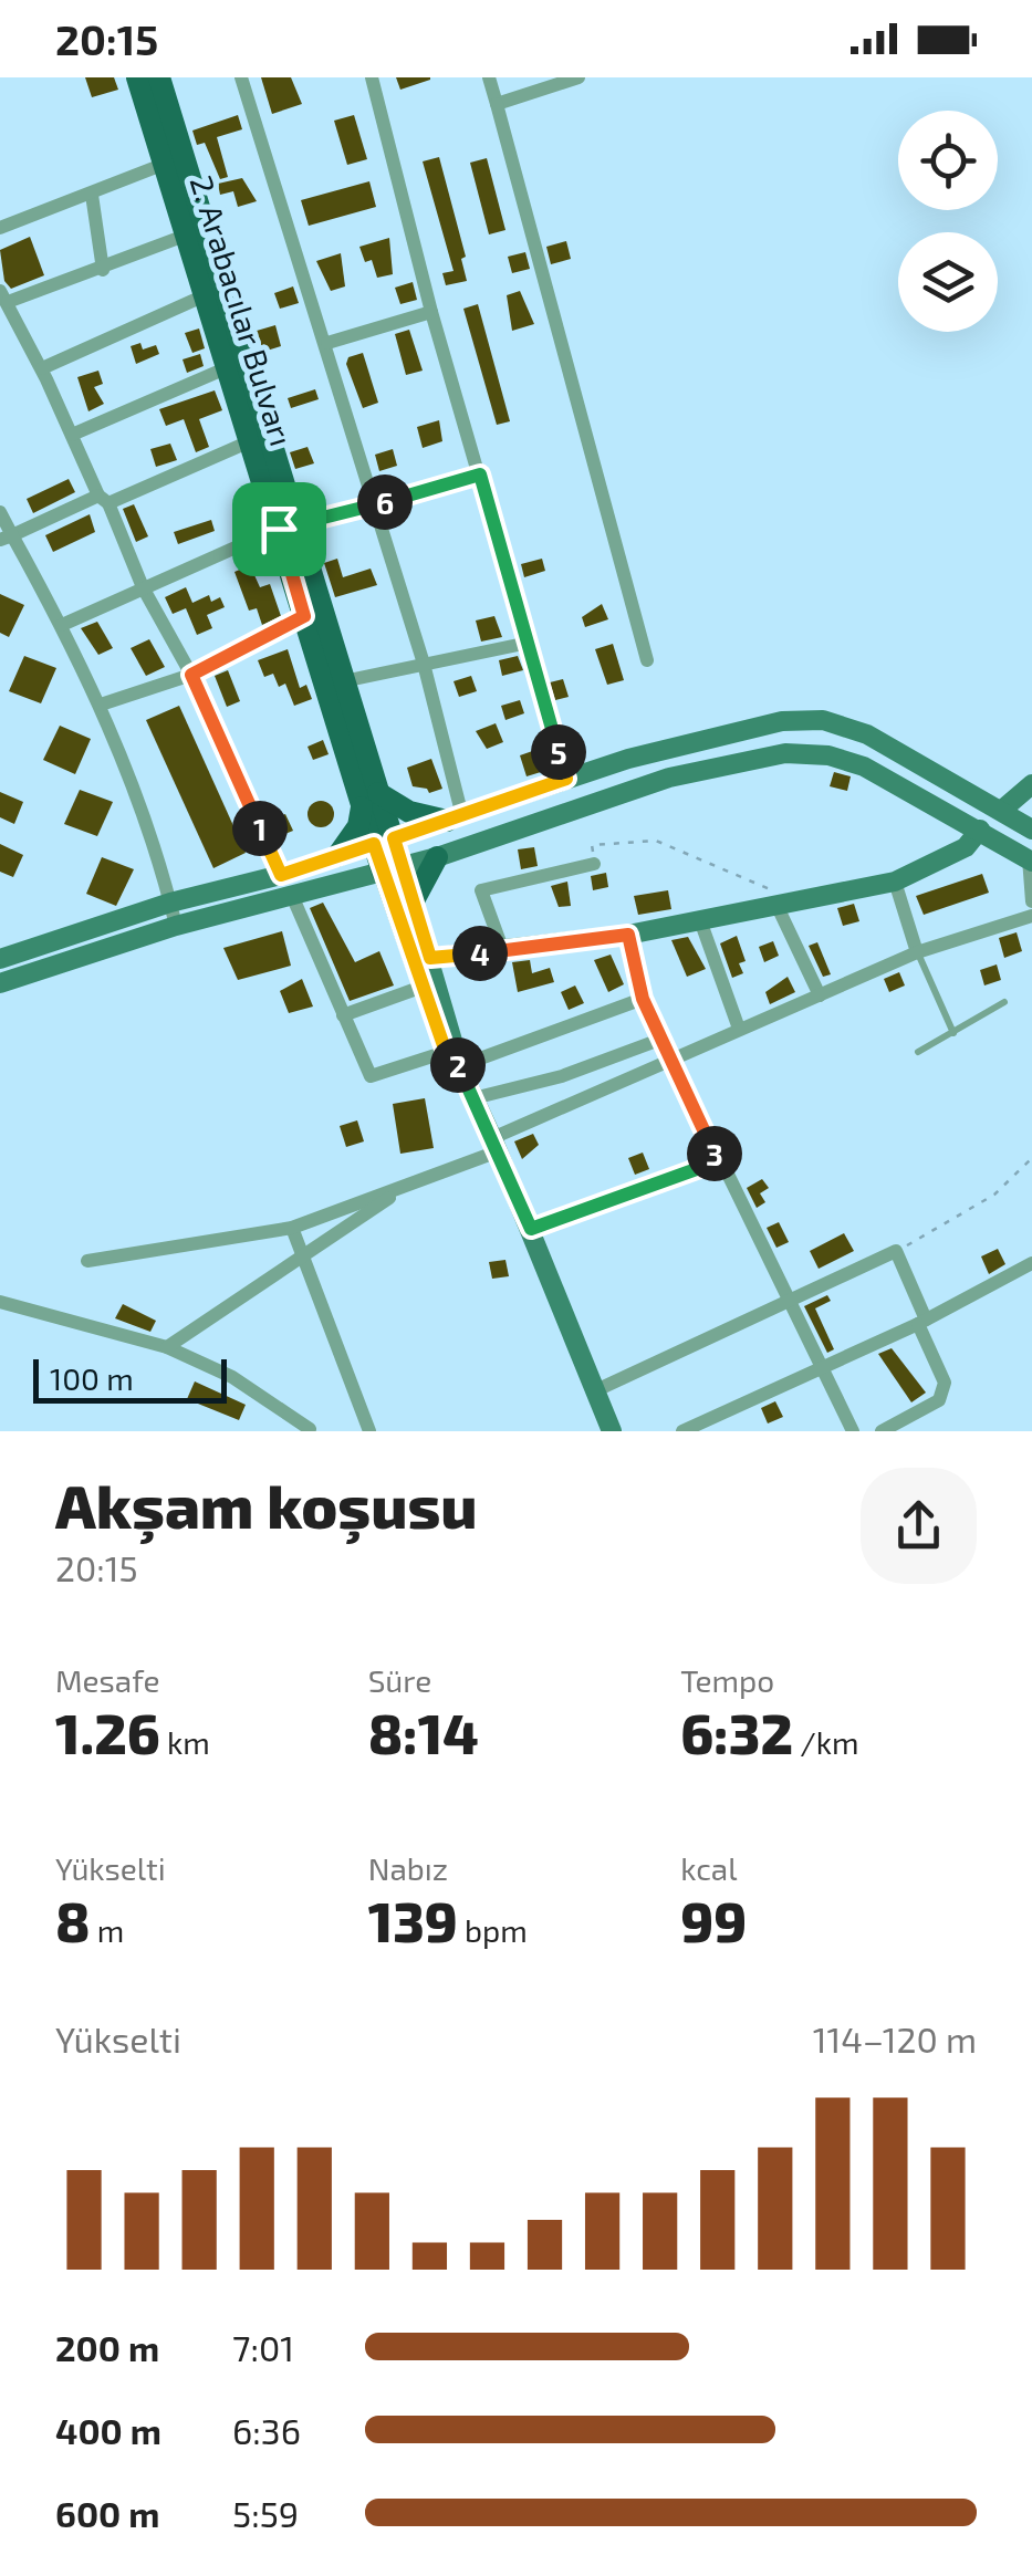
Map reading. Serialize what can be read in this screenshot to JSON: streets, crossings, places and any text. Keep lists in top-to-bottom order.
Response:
{
  "streets": {
    "main road": ["2. Arabacılar Bulvarı"]
  },
  "scale_bar": "100 m",
  "page": {
    "status": "20:15",
    "pins": [
      "6",
      "5",
      "1",
      "4",
      "2",
      "3"
    ],
    "scale": "100 m",
    "heading": ["Akşam koşusu", "20:15"],
    "stats": [
      ["Mesafe", "1.26 km"],
      ["Süre", "8:14"],
      ["Tempo", "6:32 /km"],
      ["Yükselti", "8 m"],
      ["Nabız", "139 bpm"],
      ["kcal", "99"]
    ],
    "chart": ["Yükselti", "114–120 m"],
    "list": [
      {
        "name": "200 m",
        "note": "7:01"
      },
      {
        "name": "400 m",
        "note": "6:36"
      },
      {
        "name": "600 m",
        "note": "5:59"
      }
    ]
  }
}
